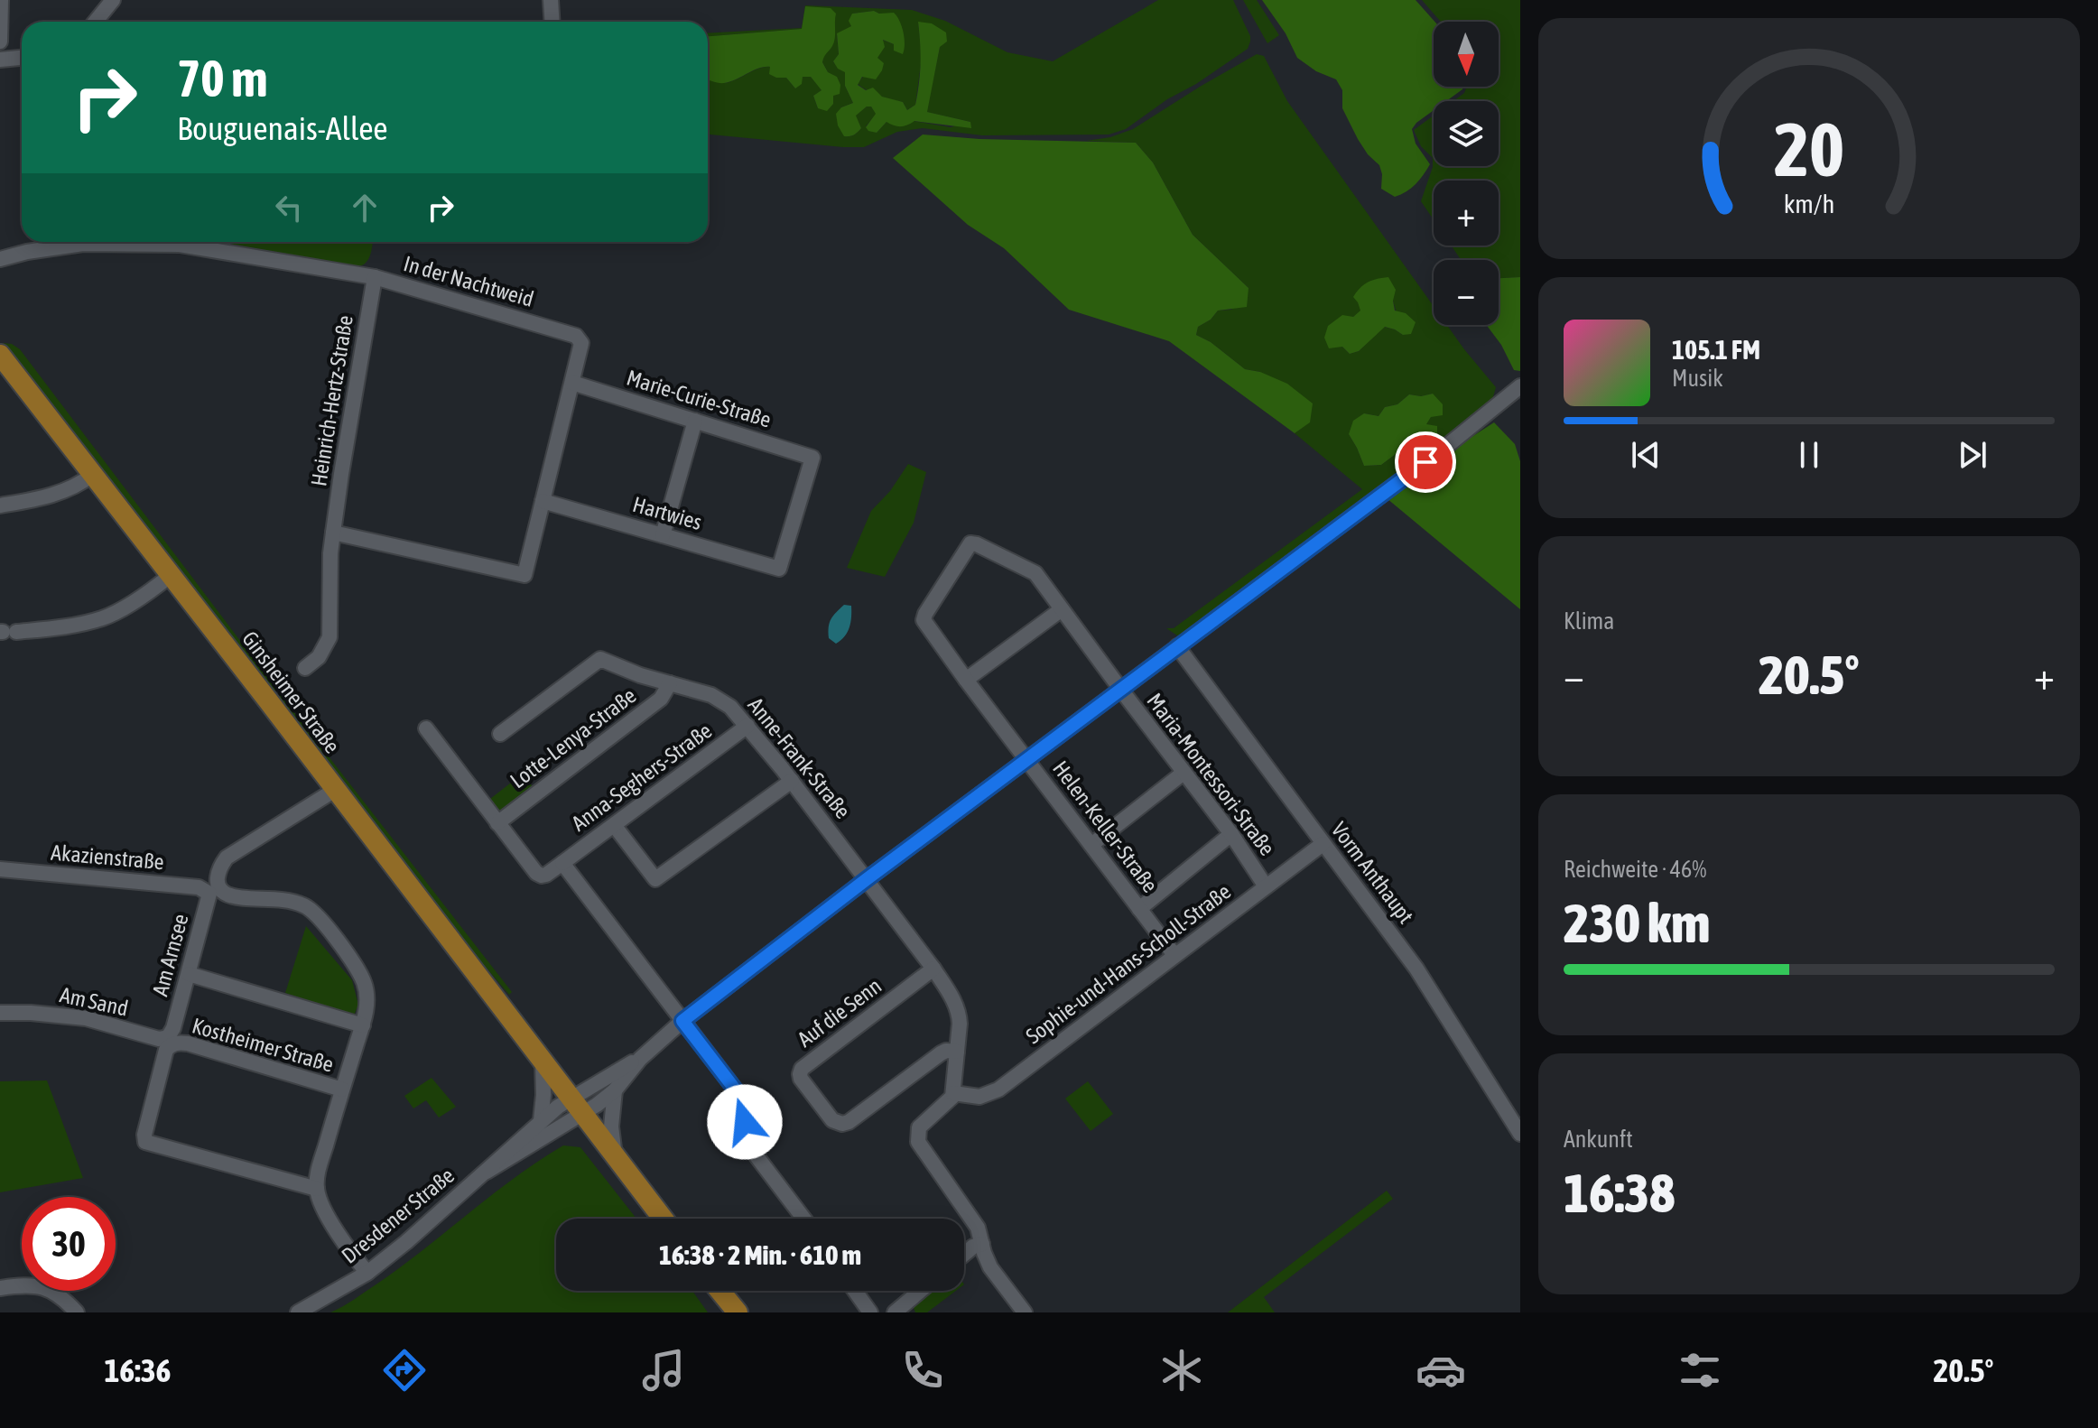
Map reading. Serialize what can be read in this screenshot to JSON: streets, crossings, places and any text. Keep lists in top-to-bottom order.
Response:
{
  "streets": {
    "main road": ["Ginsheimer Straße"],
    "street": [
      "In der Nachtweid",
      "Marie-Curie-Straße",
      "Heinrich-Hertz-Straße",
      "Hartwies",
      "Lotte-Lenya-Straße",
      "Anne-Frank-Straße",
      "Maria-Montessori-Straße",
      "Anna-Seghers-Straße",
      "Helen-Keller-Straße",
      "Akazienstraße",
      "Vorm Anthaupt",
      "Am Arnsee",
      "Sophie-und-Hans-Scholl-Straße",
      "Am Sand",
      "Auf die Senn",
      "Kostheimer Straße",
      "Dresdener Straße"
    ]
  },
  "crossings": [
    ["In der Nachtweid", "Marie-Curie-Straße"],
    ["In der Nachtweid", "Heinrich-Hertz-Straße"],
    ["Marie-Curie-Straße", "Hartwies"],
    ["Ginsheimer Straße", "Dresdener Straße"],
    ["Lotte-Lenya-Straße", "Anne-Frank-Straße"],
    ["Anne-Frank-Straße", "Anna-Seghers-Straße"],
    ["Anne-Frank-Straße", "Sophie-und-Hans-Scholl-Straße"],
    ["Anne-Frank-Straße", "Auf die Senn"],
    ["Maria-Montessori-Straße", "Helen-Keller-Straße"],
    ["Maria-Montessori-Straße", "Sophie-und-Hans-Scholl-Straße"],
    ["Helen-Keller-Straße", "Sophie-und-Hans-Scholl-Straße"],
    ["Akazienstraße", "Am Arnsee"],
    ["Akazienstraße", "Kostheimer Straße"],
    ["Vorm Anthaupt", "Sophie-und-Hans-Scholl-Straße"],
    ["Am Arnsee", "Am Sand"]
  ],
  "north": "bottom",
  "page": {
    "map_buttons": ["+", "−"],
    "turn": ["70 m", "Bouguenais-Allee"],
    "song": ["105.1 FM", "Musik"],
    "tile": [
      "Klima",
      ["Reichweite · 46%", "230 km"],
      ["Ankunft", "16:38"]
    ],
    "heat": ["−", "20.5°", "+"],
    "limit": "30",
    "trip": "16:38 · 2 Min. · 610 m",
    "tabs": ["16:36", "20.5°"],
    "gauge": ["20", "km/h"]
  }
}
